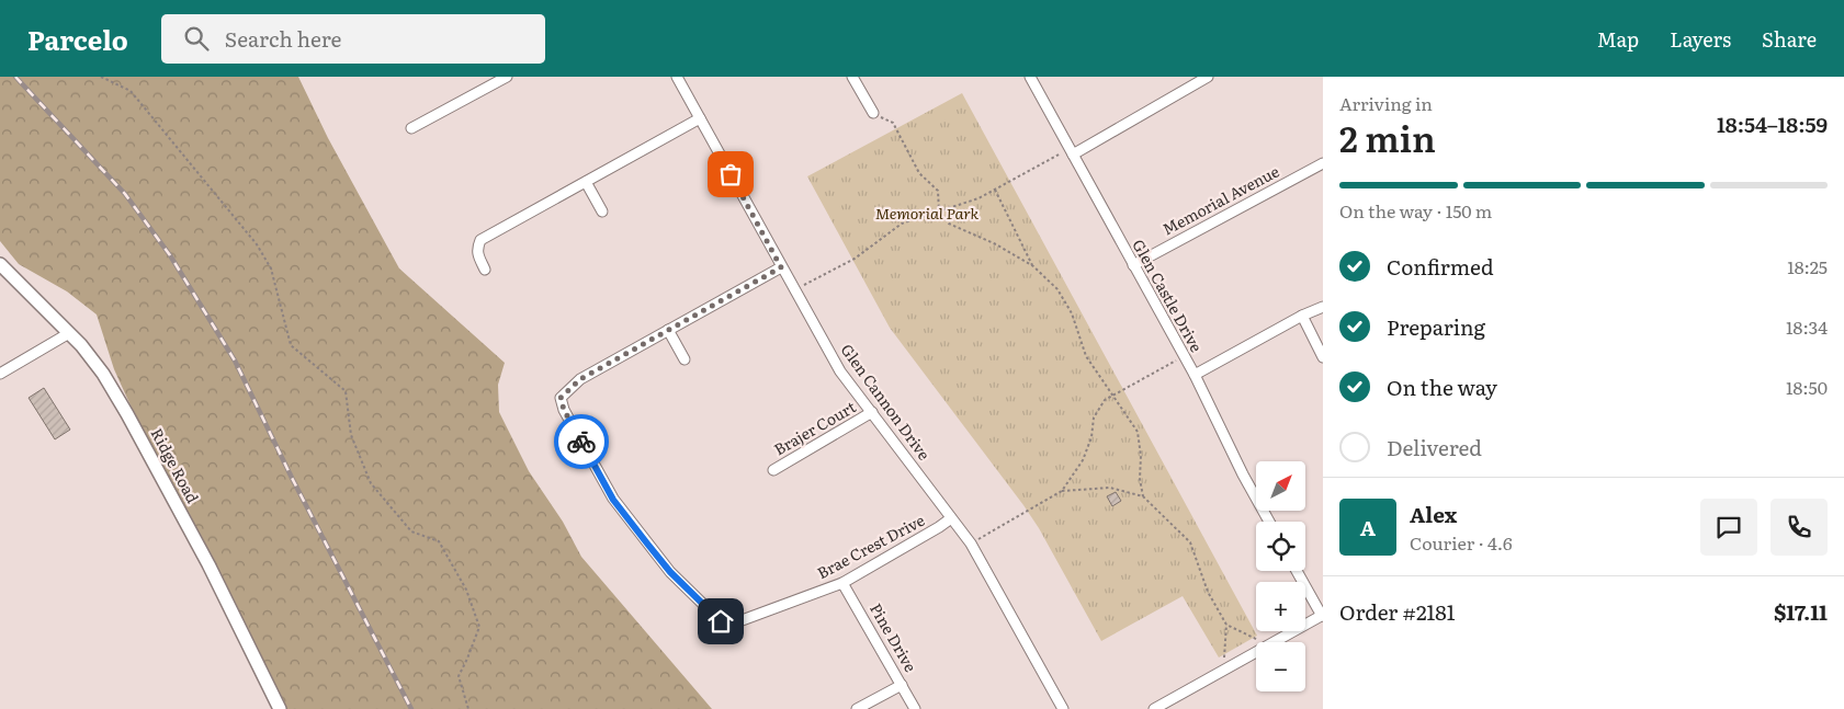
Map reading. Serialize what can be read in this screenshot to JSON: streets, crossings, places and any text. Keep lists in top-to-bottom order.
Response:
{
  "streets": {
    "main road": ["Ridge Road"],
    "street": [
      "Memorial Avenue",
      "Glen Castle Drive",
      "Glen Cannon Drive",
      "Brajer Court",
      "Brae Crest Drive",
      "Pine Drive"
    ]
  },
  "crossings": [
    ["Memorial Avenue", "Glen Castle Drive"],
    ["Glen Cannon Drive", "Brajer Court"],
    ["Glen Cannon Drive", "Brae Crest Drive"],
    ["Brae Crest Drive", "Pine Drive"]
  ],
  "parks": ["Memorial Park"],
  "north": "top right",
  "page": {
    "header": "Parcelo",
    "search": "Search here",
    "nav": ["Map", "Layers", "Share"],
    "heading": ["2 min", "Arriving in", "18:54–18:59"],
    "panel": [
      "Alex",
      "Courier · 4.6",
      "Order #2181",
      "$17.11"
    ],
    "bar": "On the way · 150 m",
    "list": [
      ["Confirmed", "18:25"],
      ["Preparing", "18:34"],
      ["On the way", "18:50"],
      "Delivered"
    ],
    "map_buttons": ["+", "−"],
    "round": "A"
  }
}
